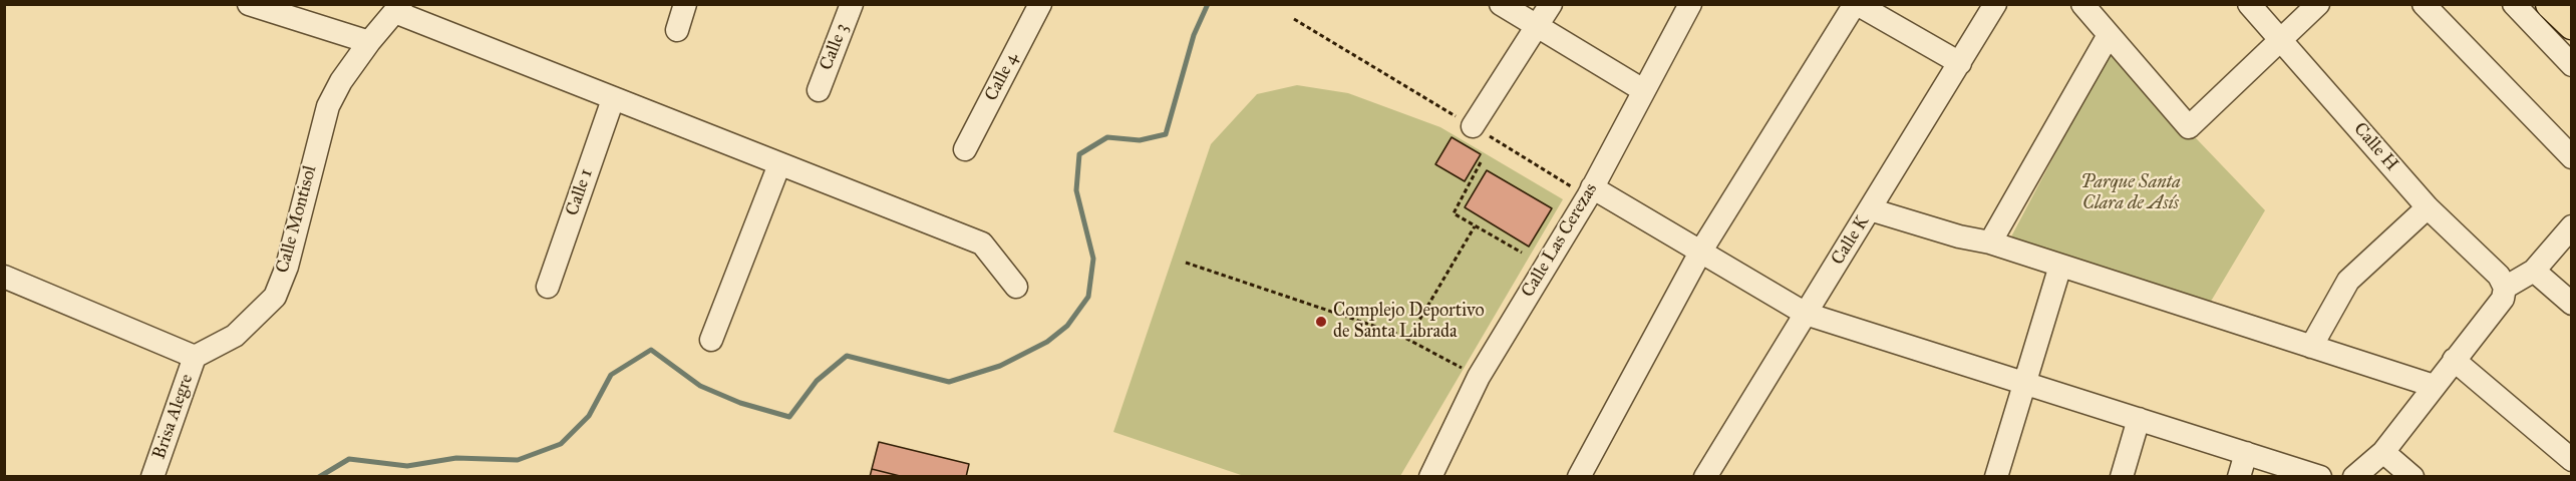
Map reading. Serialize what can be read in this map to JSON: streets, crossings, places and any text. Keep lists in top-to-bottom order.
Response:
{
  "streets": {
    "street": [
      "Calle 3",
      "Calle 4",
      "Calle H",
      "Calle 1",
      "Calle Montisol",
      "Calle Las Cerezas",
      "Calle K",
      "Brisa Alegre"
    ]
  },
  "crossings": [
    ["Calle Montisol", "Brisa Alegre"]
  ],
  "parks": ["Parque Santa Clara de Asís"],
  "places": ["Complejo Deportivo de Santa Librada"]
}
